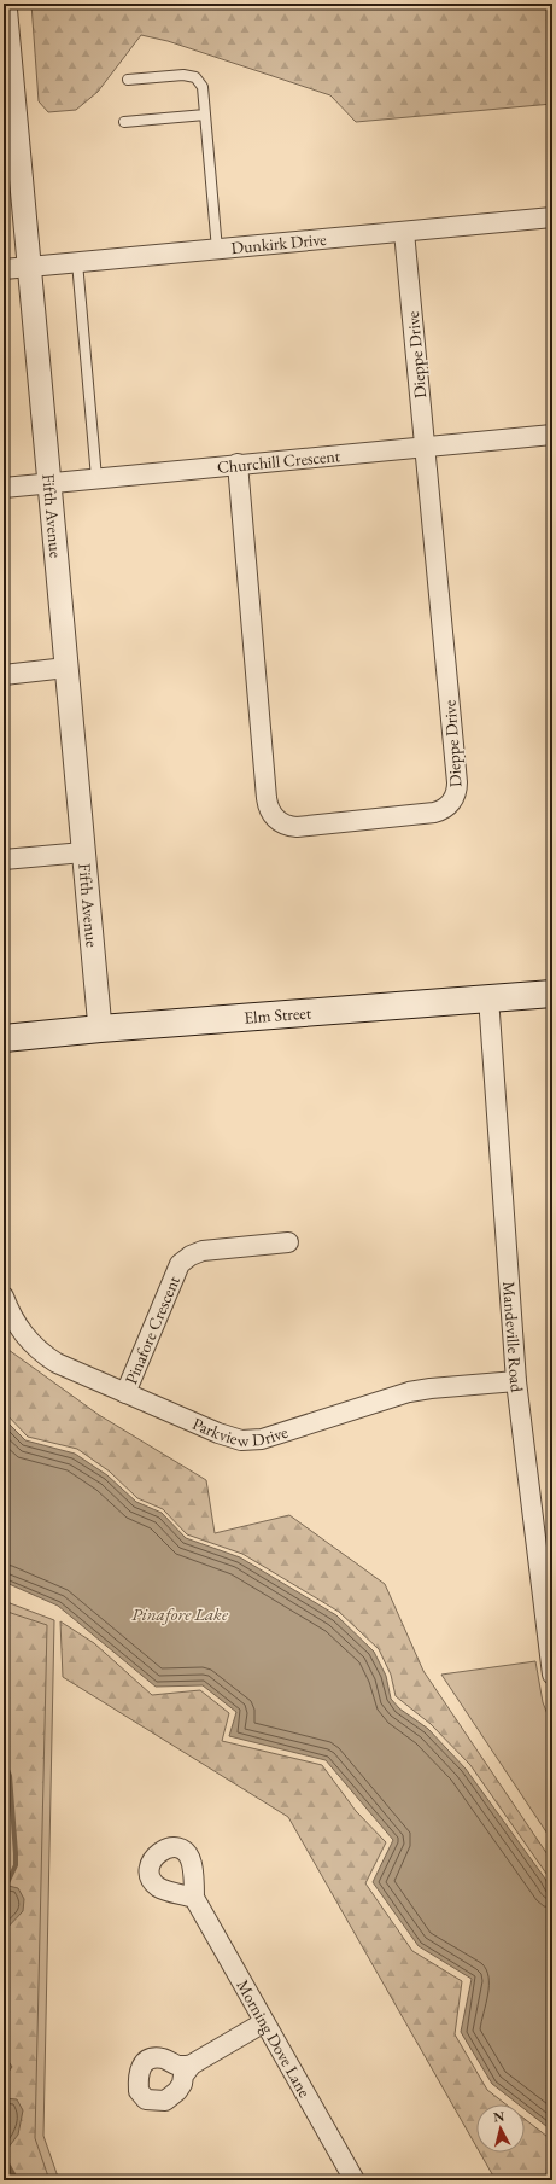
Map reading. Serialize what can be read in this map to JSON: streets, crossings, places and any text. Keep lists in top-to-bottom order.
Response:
{
  "streets": {
    "main road": ["Elm Street"],
    "street": [
      "Dunkirk Drive",
      "Dieppe Drive",
      "Churchill Crescent",
      "Fifth Avenue",
      "Pinafore Crescent",
      "Mandeville Road",
      "Parkview Drive",
      "Morning Dove Lane"
    ]
  },
  "crossings": [
    ["Dunkirk Drive", "Dieppe Drive"],
    ["Dunkirk Drive", "Fifth Avenue"],
    ["Dieppe Drive", "Churchill Crescent"],
    ["Churchill Crescent", "Fifth Avenue"],
    ["Fifth Avenue", "Elm Street"],
    ["Elm Street", "Mandeville Road"],
    ["Pinafore Crescent", "Parkview Drive"],
    ["Mandeville Road", "Parkview Drive"]
  ],
  "water": ["Pinafore Lake"],
  "north": "top"
}
